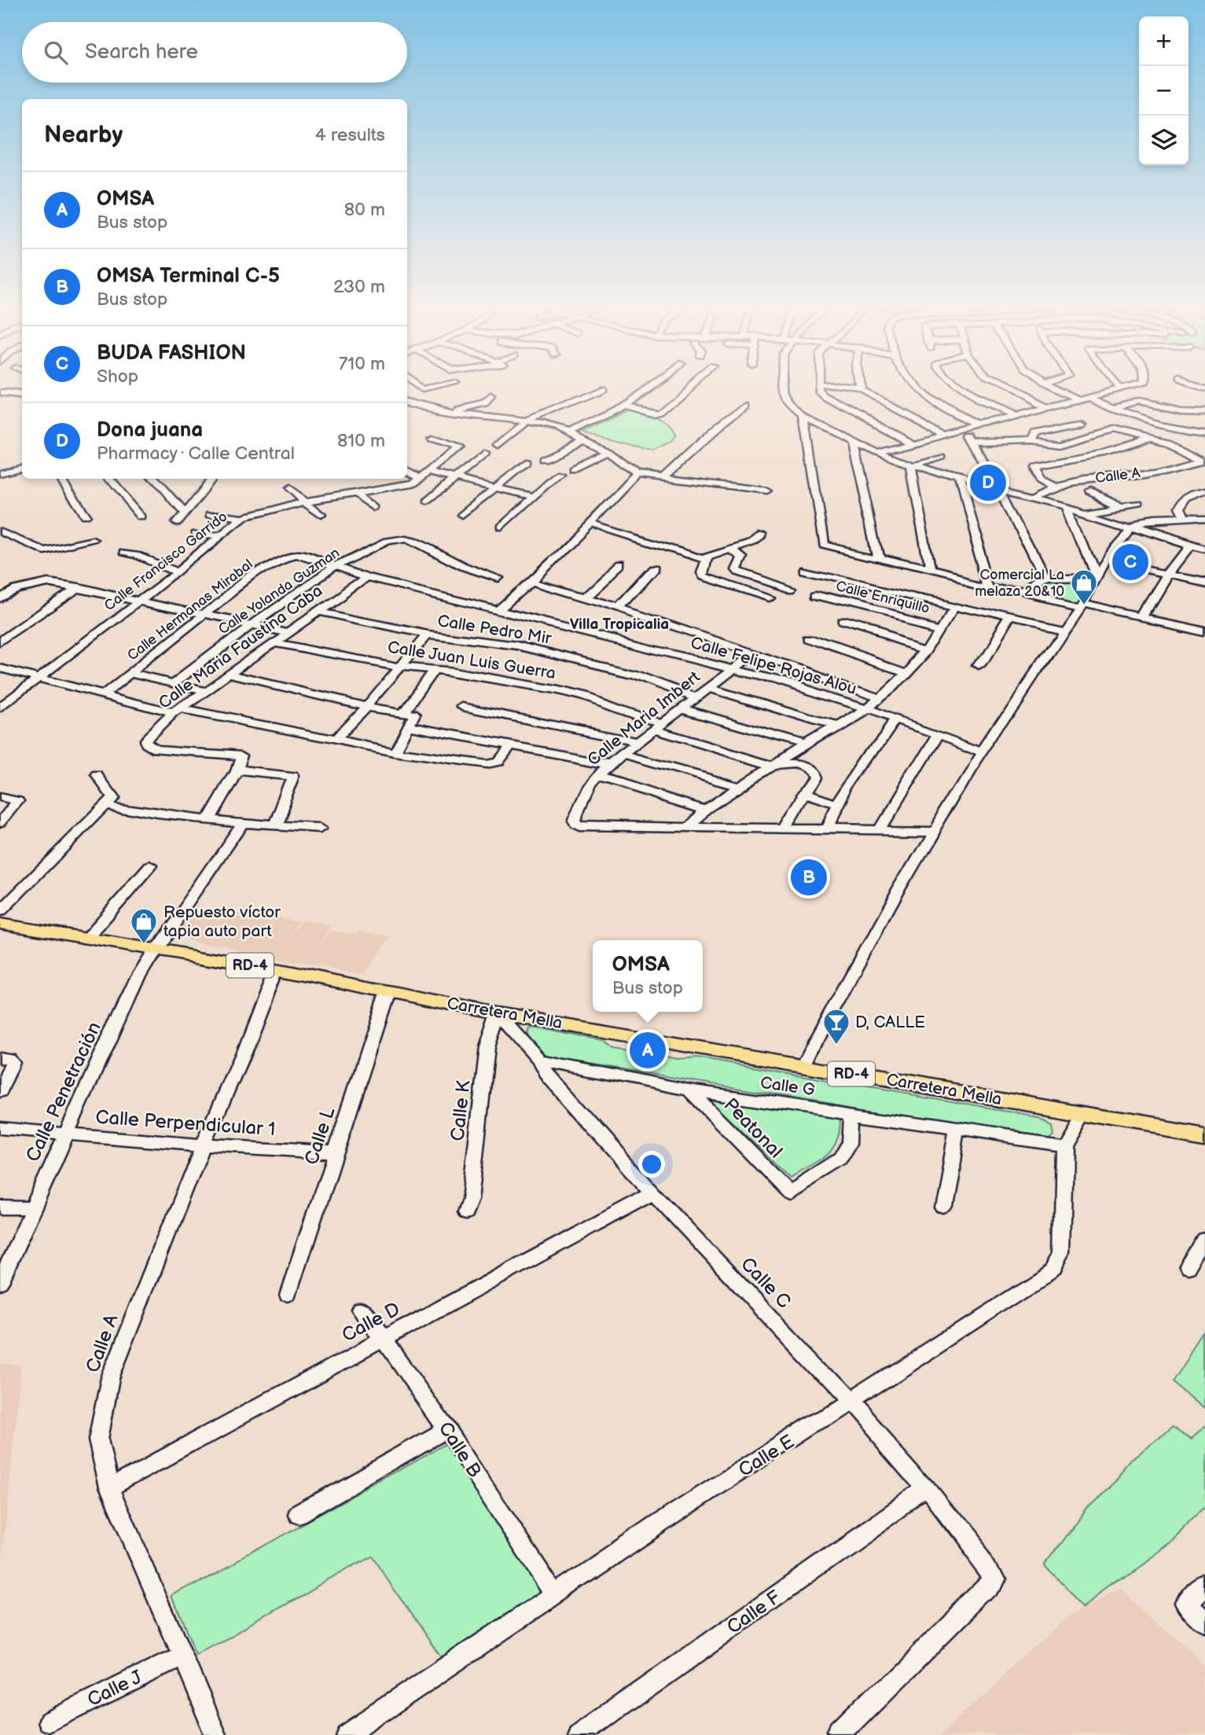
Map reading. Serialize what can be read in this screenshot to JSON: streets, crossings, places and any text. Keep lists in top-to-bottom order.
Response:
{
  "streets": {
    "main road": ["RD-4", "Carretera Mella"],
    "street": [
      "Calle A",
      "Calle Francisco Garrido",
      "Calle Yolanda Guzman",
      "Calle Enriquillo",
      "Calle Hermanas Mirabal",
      "Calle Pedro Mir",
      "Calle Maria Faustina Caba",
      "Calle Juan Luis Guerra",
      "Calle Felipe Rojas Alou",
      "Calle Maria Imbert",
      "Calle G",
      "Calle Penetración",
      "Calle K",
      "Calle Perpendicular 1",
      "Peatonal",
      "Calle L",
      "Calle C",
      "Calle D",
      "Calle B",
      "Calle E",
      "Calle F",
      "Calle J"
    ]
  },
  "crossings": [
    ["Calle A", "Carretera Mella"],
    ["Calle A", "Calle Perpendicular 1"],
    ["Calle A", "Calle D"],
    ["Calle A", "Calle J"],
    ["Calle Yolanda Guzman", "Calle Felipe Rojas Alou"],
    ["Calle Hermanas Mirabal", "Calle Felipe Rojas Alou"],
    ["Calle Pedro Mir", "Calle Maria Faustina Caba"],
    ["Calle Pedro Mir", "Calle Maria Imbert"],
    ["Calle Maria Faustina Caba", "Calle Juan Luis Guerra"],
    ["Calle Maria Faustina Caba", "Calle Felipe Rojas Alou"],
    ["Calle Juan Luis Guerra", "Calle Maria Imbert"],
    ["Calle Felipe Rojas Alou", "Calle Maria Imbert"],
    ["Carretera Mella", "Calle Penetración"],
    ["Carretera Mella", "Calle K"],
    ["Carretera Mella", "Calle L"],
    ["Carretera Mella", "Calle C"],
    ["Carretera Mella", "Calle E"],
    ["Calle G", "Peatonal"],
    ["Calle G", "Calle C"],
    ["Calle G", "Calle E"],
    ["Calle Penetración", "Calle Perpendicular 1"],
    ["Calle K", "Calle C"],
    ["Calle Perpendicular 1", "Calle L"],
    ["Calle C", "Calle D"],
    ["Calle C", "Calle E"],
    ["Calle C", "Calle F"],
    ["Calle D", "Calle B"],
    ["Calle B", "Calle E"]
  ],
  "districts": ["Villa Tropicalia"],
  "places": {
    "shop": ["Comercial La melaza 20&10", "Repuesto víctor tapia auto part"],
    "bar": ["D, CALLE"]
  },
  "page": {
    "map_buttons": ["+", "−"],
    "search": "Search here",
    "heading": ["Nearby", "4 results"],
    "list": [
      {
        "mark": "A",
        "name": "OMSA",
        "note": "Bus stop",
        "value": "80 m"
      },
      {
        "mark": "B",
        "name": "OMSA Terminal C-5",
        "note": "Bus stop",
        "value": "230 m"
      },
      {
        "mark": "C",
        "name": "BUDA FASHION",
        "note": "Shop",
        "value": "710 m"
      },
      {
        "mark": "D",
        "name": "Dona juana",
        "note": "Pharmacy · Calle Central",
        "value": "810 m"
      }
    ],
    "pins": [
      "D",
      "C",
      "B",
      "A"
    ],
    "popup": ["OMSA", "Bus stop"]
  }
}
